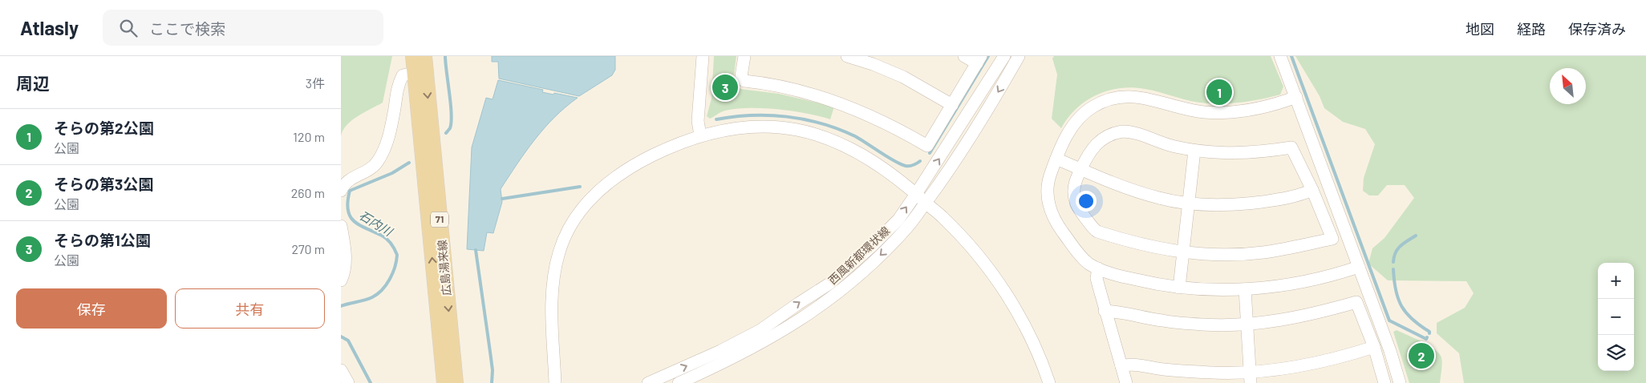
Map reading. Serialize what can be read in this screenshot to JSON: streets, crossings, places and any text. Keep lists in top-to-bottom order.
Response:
{
  "streets": {
    "main road": ["71", "広島湯来線"],
    "street": ["西風新都環状線"]
  },
  "water": ["石内川"],
  "north": "top left",
  "page": {
    "header": "Atlasly",
    "search": "ここで検索",
    "nav": ["地図", "経路", "保存済み"],
    "heading": ["周辺", "3件"],
    "pins": ["3", "1", "2"],
    "list": [
      {
        "mark": "1",
        "name": "そらの第2公園",
        "note": "公園",
        "value": "120 m"
      },
      {
        "mark": "2",
        "name": "そらの第3公園",
        "note": "公園",
        "value": "260 m"
      },
      {
        "mark": "3",
        "name": "そらの第1公園",
        "note": "公園",
        "value": "270 m"
      }
    ],
    "map_buttons": ["+", "−"],
    "buttons": ["保存", "共有"]
  }
}
